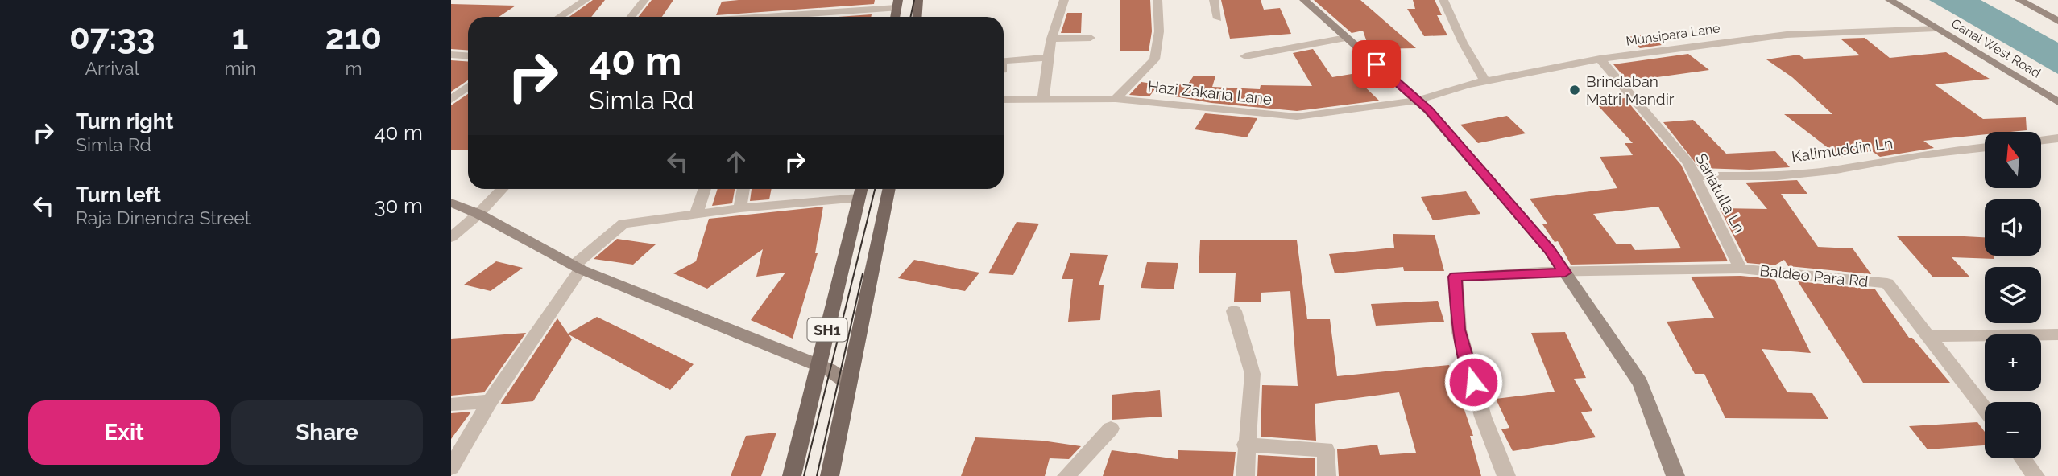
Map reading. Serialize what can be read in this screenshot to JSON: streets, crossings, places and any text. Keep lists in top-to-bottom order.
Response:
{
  "streets": {
    "main road": ["Canal West Road", "SH1"],
    "street": [
      "Munsipara Lane",
      "Hazi Zakaria Lane",
      "Kalimuddin Ln",
      "Sariatulla Ln",
      "Baldeo Para Rd"
    ]
  },
  "crossings": [
    ["Munsipara Lane", "Canal West Road"],
    ["Munsipara Lane", "Hazi Zakaria Lane"],
    ["Munsipara Lane", "Sariatulla Ln"],
    ["Kalimuddin Ln", "Sariatulla Ln"],
    ["Sariatulla Ln", "Baldeo Para Rd"]
  ],
  "places": ["Brindaban Matri Mandir"],
  "north": "top",
  "page": {
    "eta": [
      "07:33",
      "Arrival",
      "1",
      "min",
      "210",
      "m"
    ],
    "turn": ["40 m", "Simla Rd"],
    "list": [
      {
        "name": "Turn right",
        "note": "Simla Rd",
        "value": "40 m"
      },
      {
        "name": "Turn left",
        "note": "Raja Dinendra Street",
        "value": "30 m"
      }
    ],
    "map_buttons": ["+", "−"],
    "buttons": ["Exit", "Share"]
  }
}
